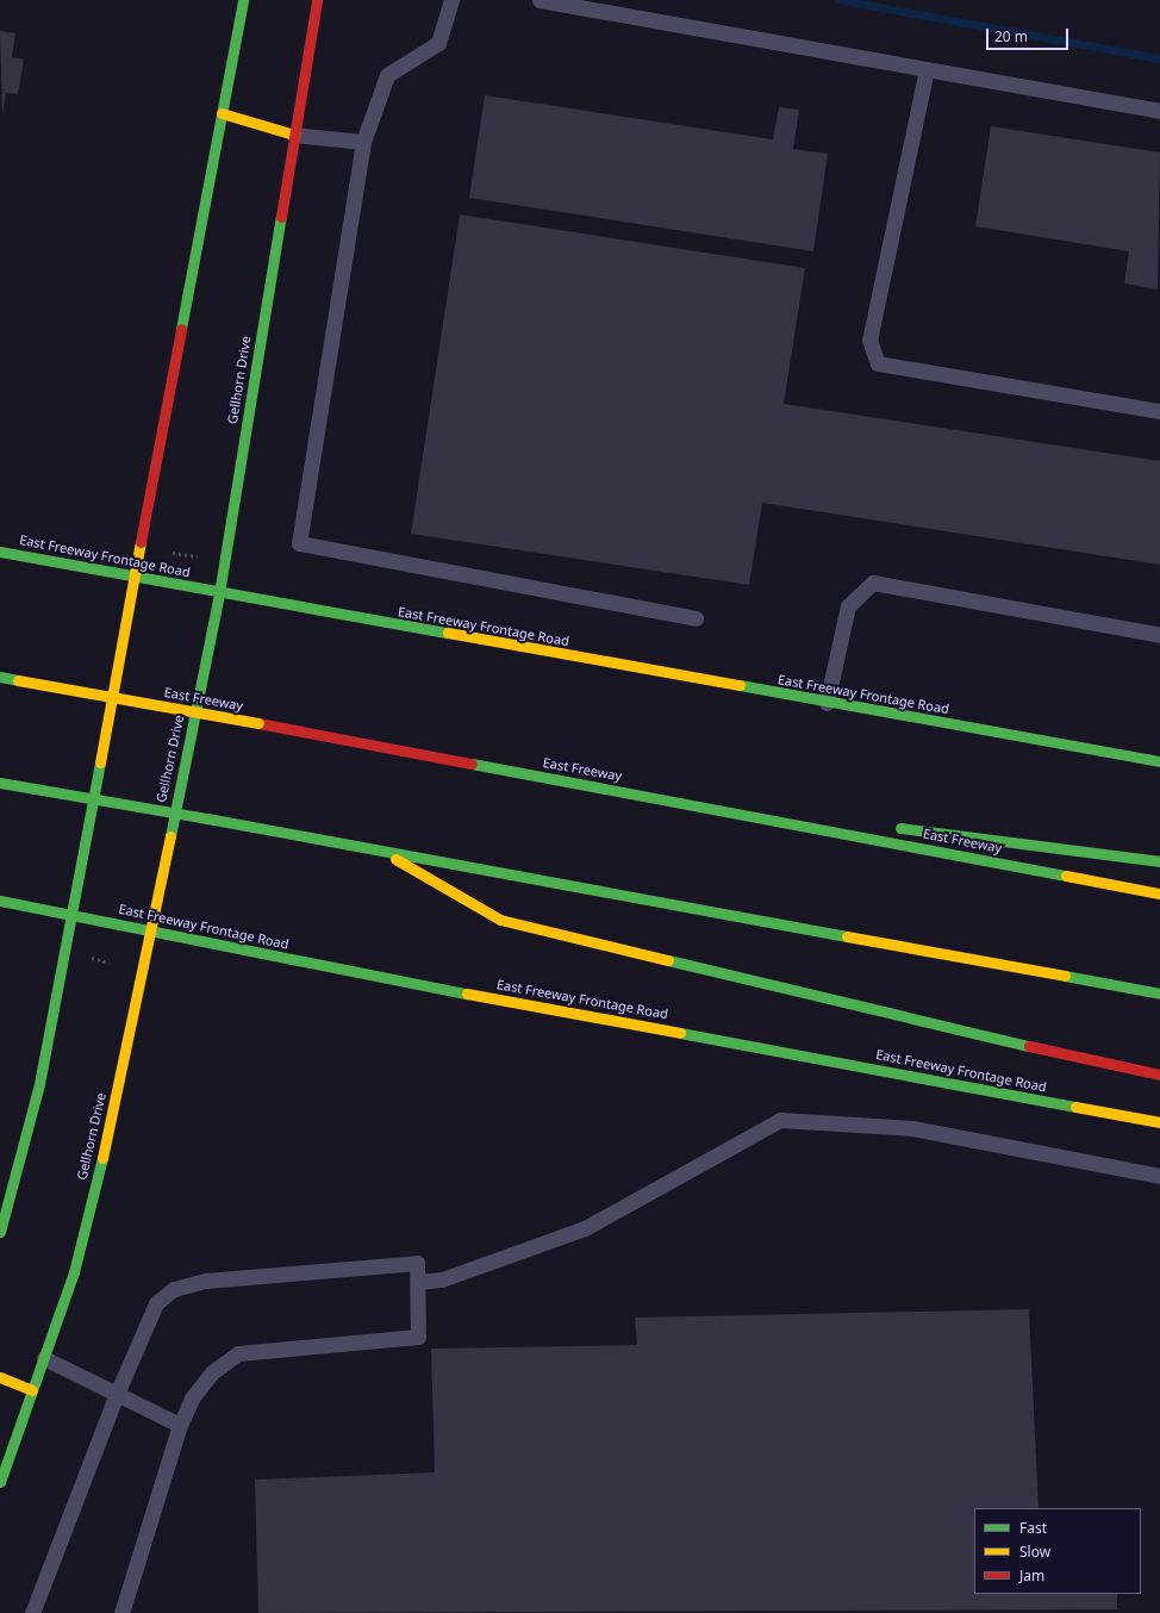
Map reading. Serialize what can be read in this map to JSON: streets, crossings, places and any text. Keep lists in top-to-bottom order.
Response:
{
  "streets": {
    "main road": ["Gellhorn Drive", "East Freeway Frontage Road", "East Freeway"]
  },
  "crossings": [
    ["Gellhorn Drive", "East Freeway Frontage Road"]
  ],
  "legend": ["Fast", "Slow", "Jam"],
  "scale_bar": "20 m"
}
